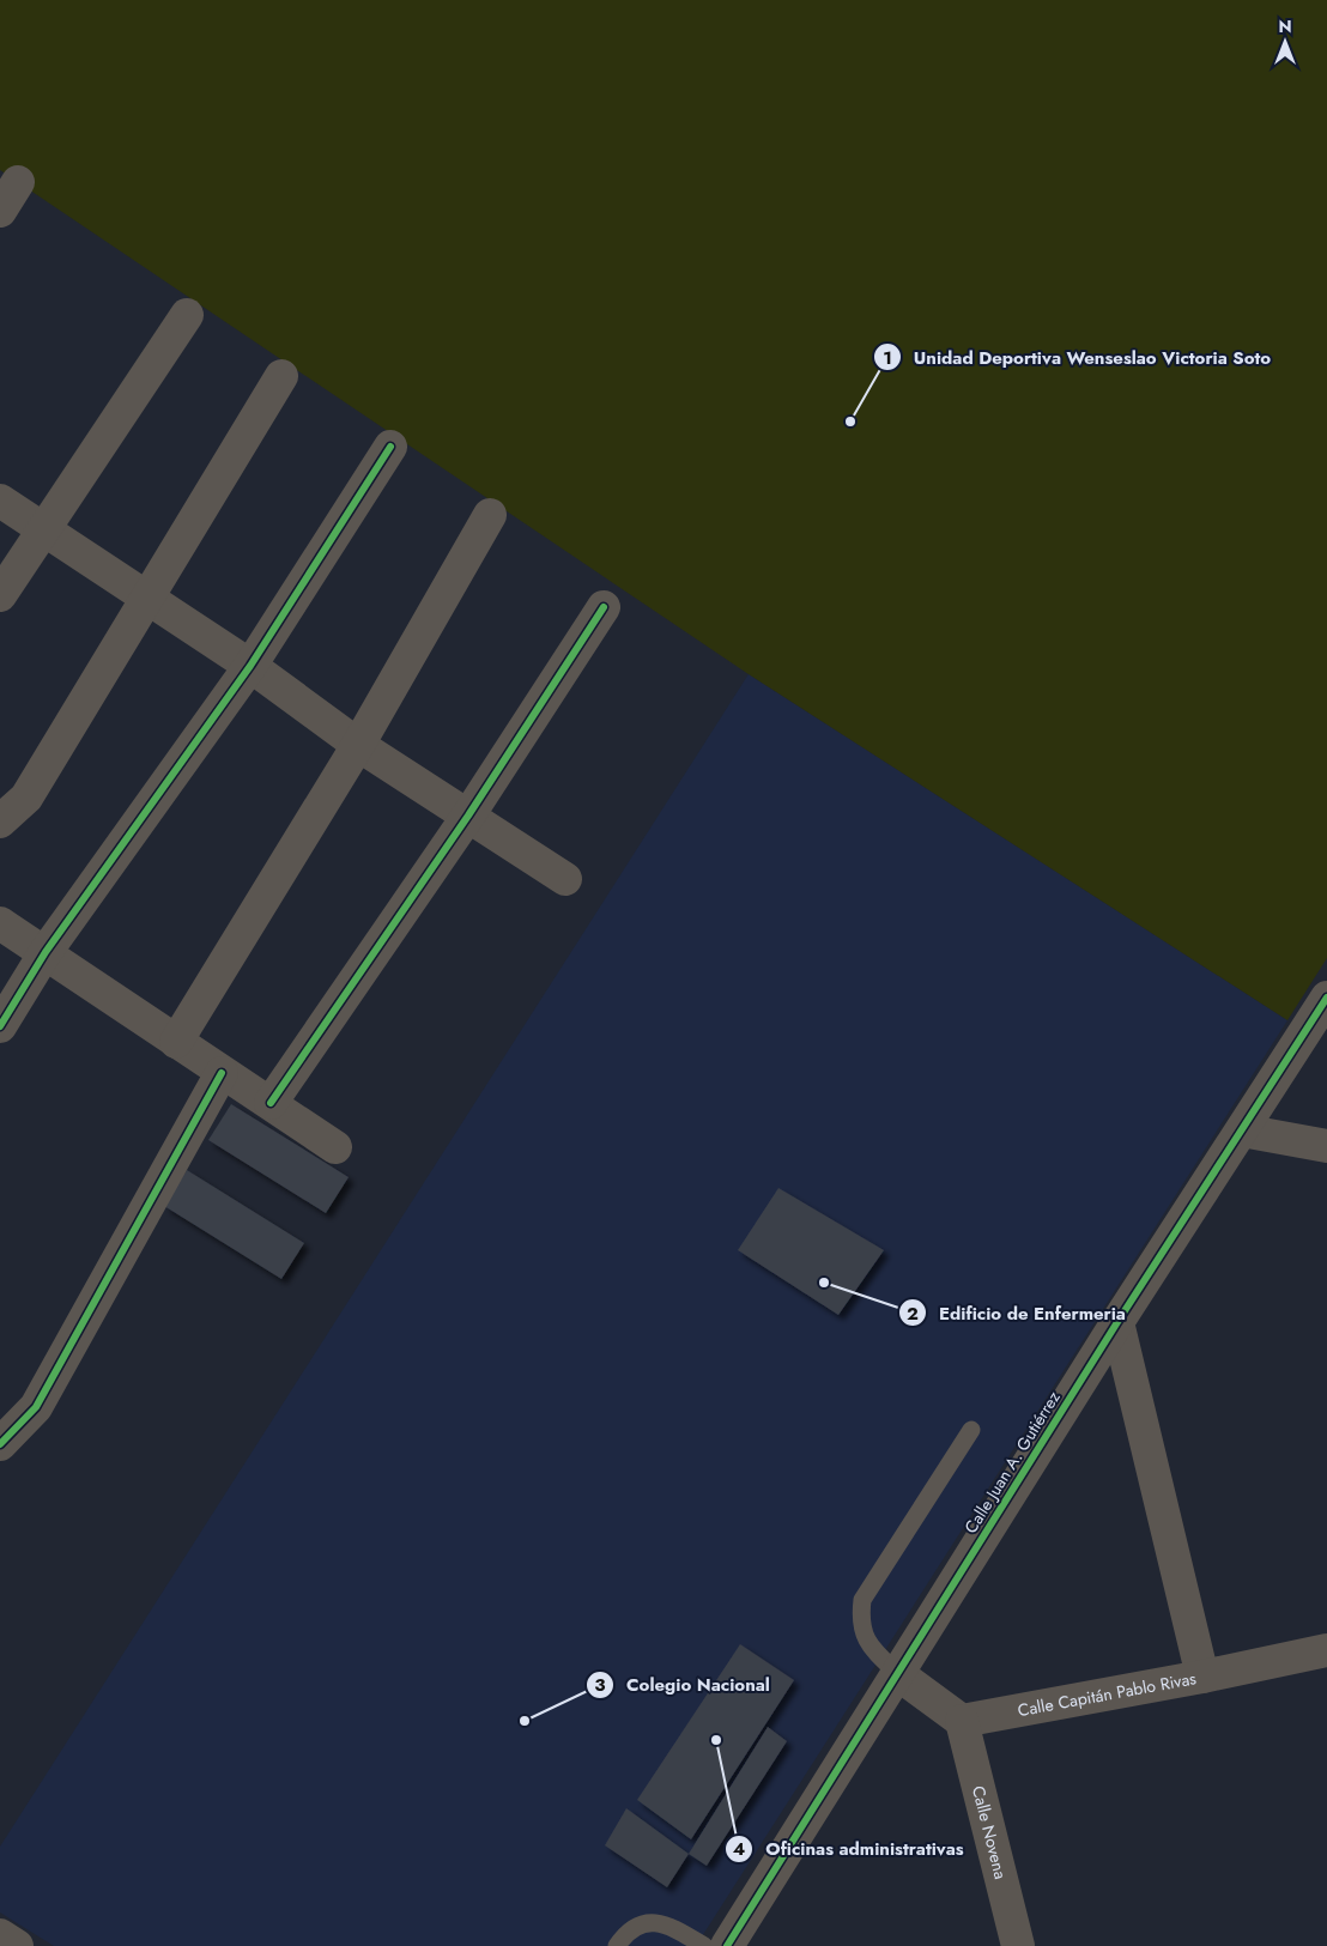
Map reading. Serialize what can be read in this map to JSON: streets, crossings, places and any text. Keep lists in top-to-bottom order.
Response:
{
  "streets": {
    "street": ["Calle Juan A. Gutiérrez", "Calle Capitán Pablo Rivas", "Calle Novena"]
  },
  "crossings": [
    ["Calle Capitán Pablo Rivas", "Calle Novena"]
  ],
  "places": [
    "Unidad Deportiva Wenseslao Victoria Soto",
    "Edificio de Enfermeria",
    "Colegio Nacional",
    "Oficinas administrativas"
  ],
  "north": "top"
}
